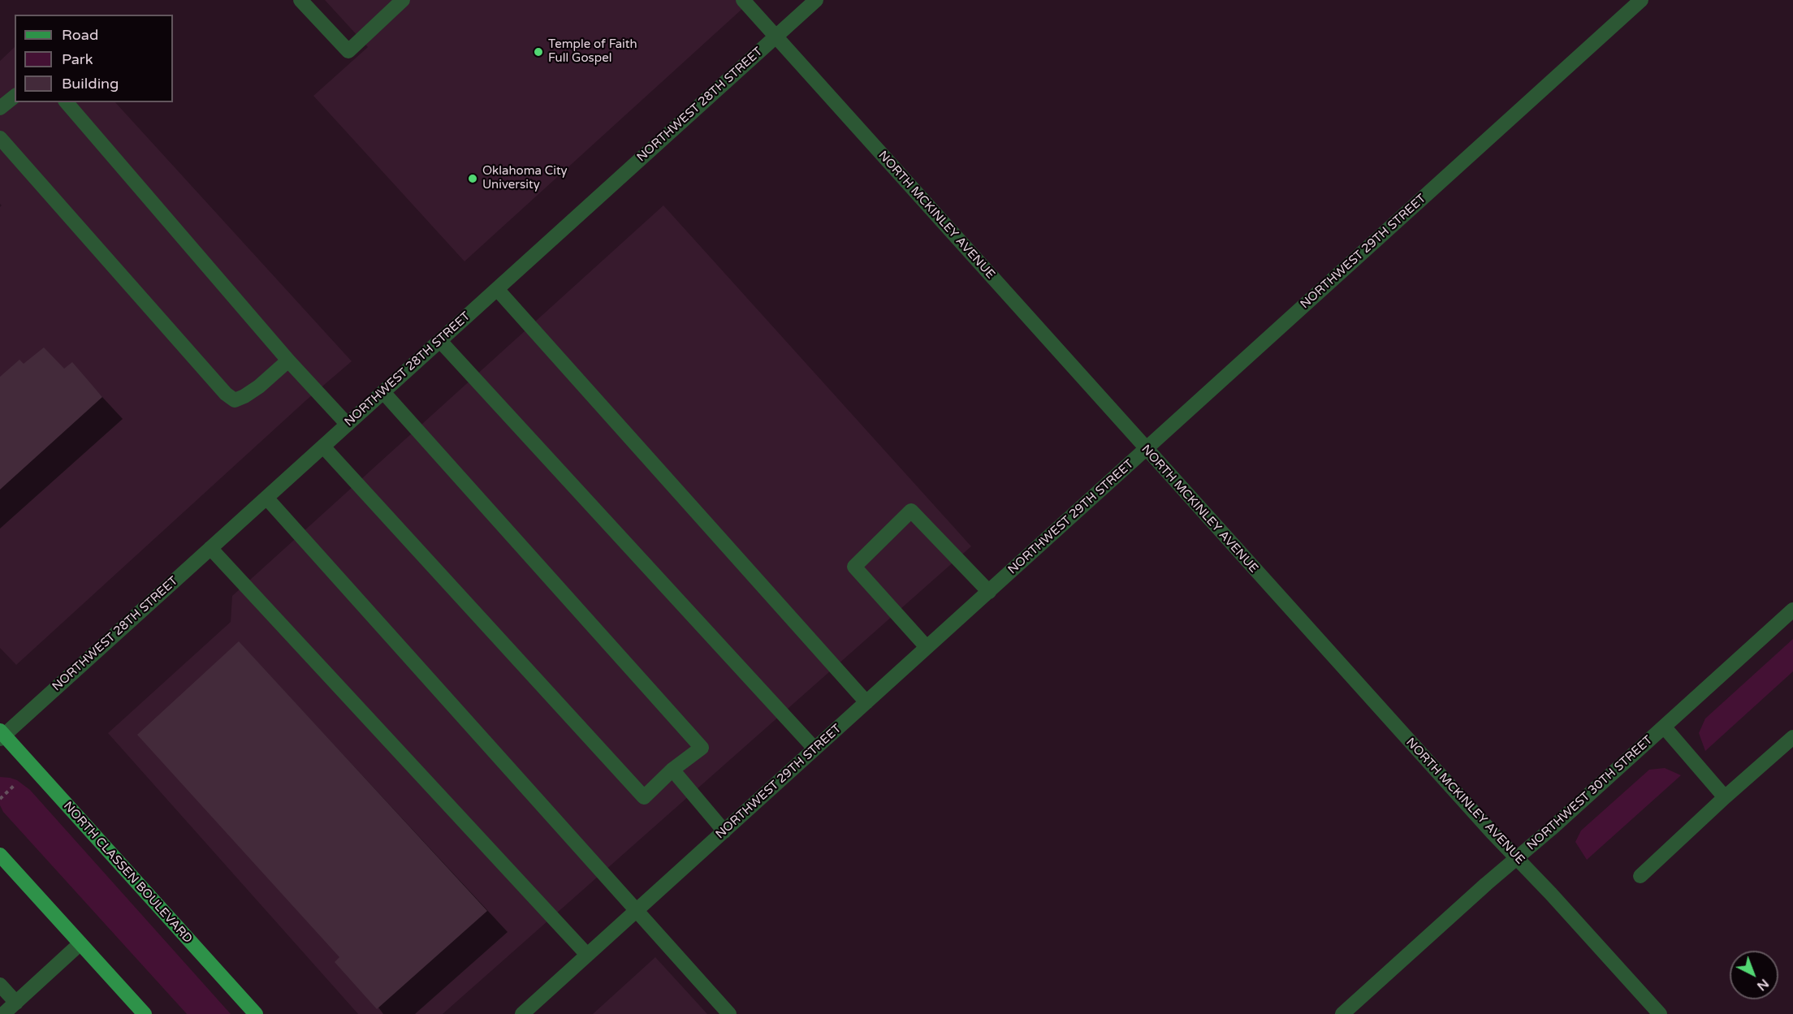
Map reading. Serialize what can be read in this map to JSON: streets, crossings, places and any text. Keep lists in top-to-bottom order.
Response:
{
  "streets": {
    "main road": ["NORTH CLASSEN BOULEVARD"],
    "street": [
      "NORTHWEST 28TH STREET",
      "NORTH MCKINLEY AVENUE",
      "NORTHWEST 29TH STREET",
      "NORTHWEST 30TH STREET"
    ]
  },
  "crossings": [
    ["NORTHWEST 28TH STREET", "NORTH MCKINLEY AVENUE"],
    ["NORTHWEST 28TH STREET", "NORTH CLASSEN BOULEVARD"],
    ["NORTH MCKINLEY AVENUE", "NORTHWEST 29TH STREET"],
    ["NORTH MCKINLEY AVENUE", "NORTHWEST 30TH STREET"]
  ],
  "places": ["Temple of Faith Full Gospel", "Oklahoma City University"],
  "legend": ["Road", "Park", "Building"],
  "north": "bottom right"
}
